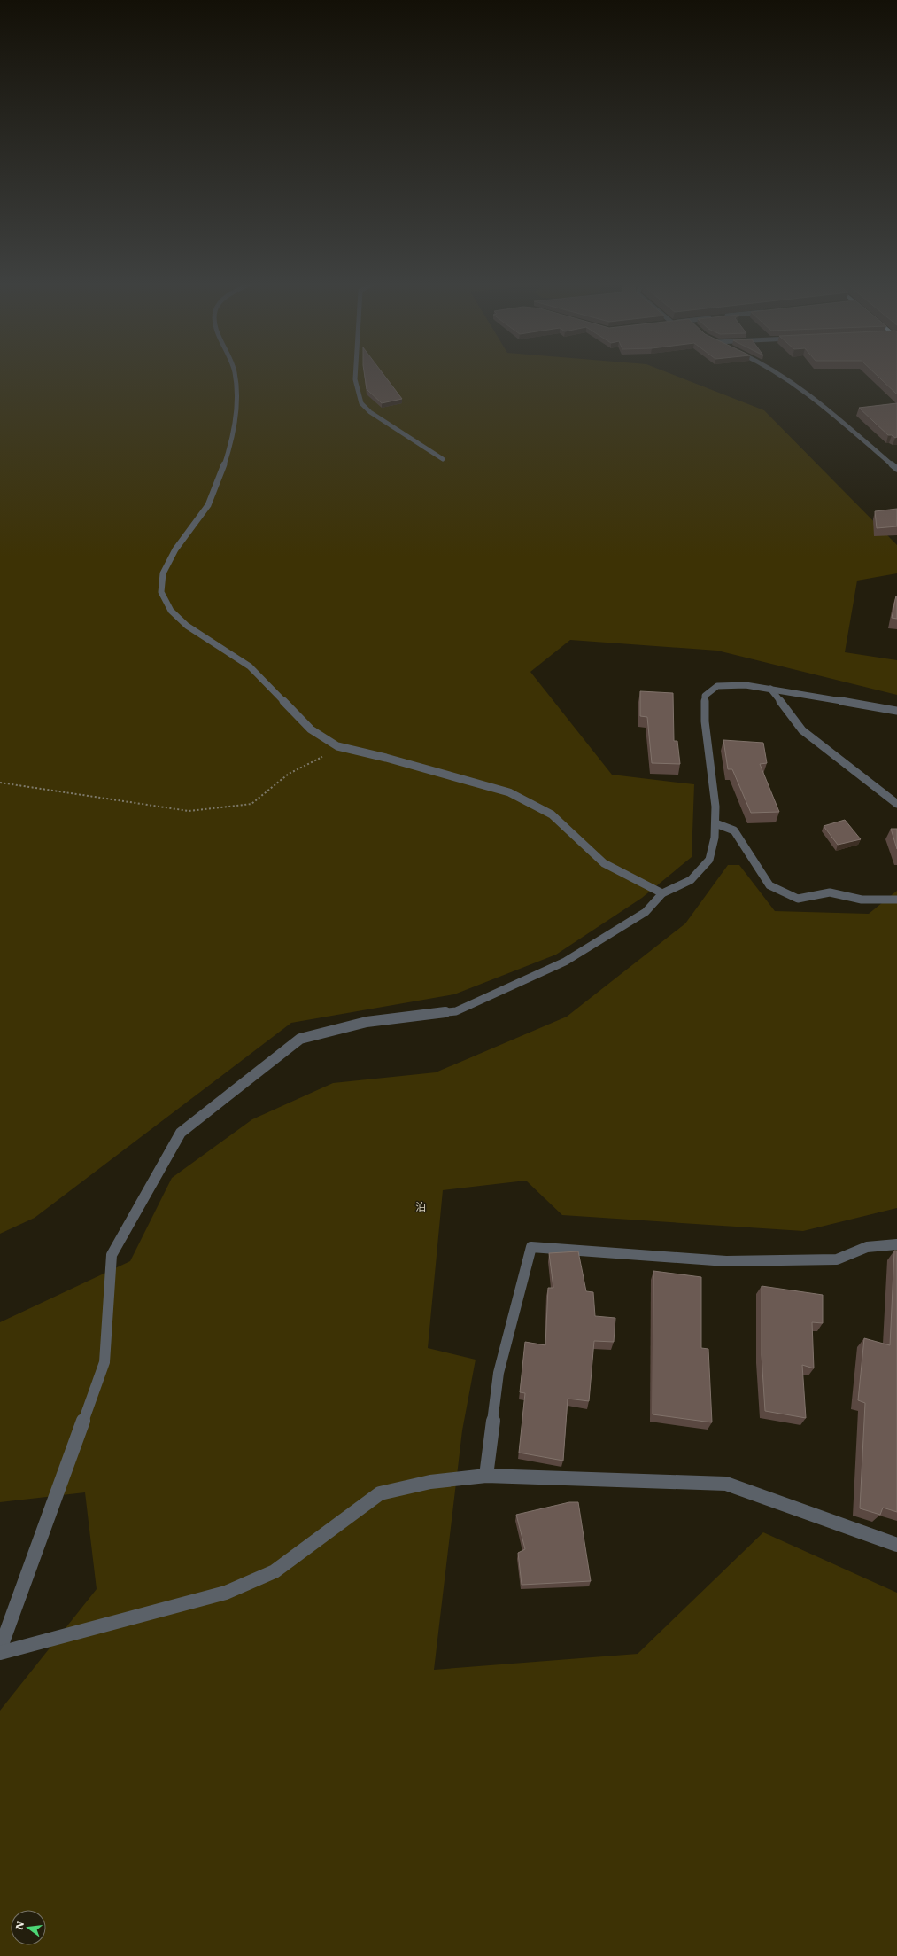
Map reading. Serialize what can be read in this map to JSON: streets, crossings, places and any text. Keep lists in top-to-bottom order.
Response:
{
  "districts": ["泊"],
  "north": "left"
}
